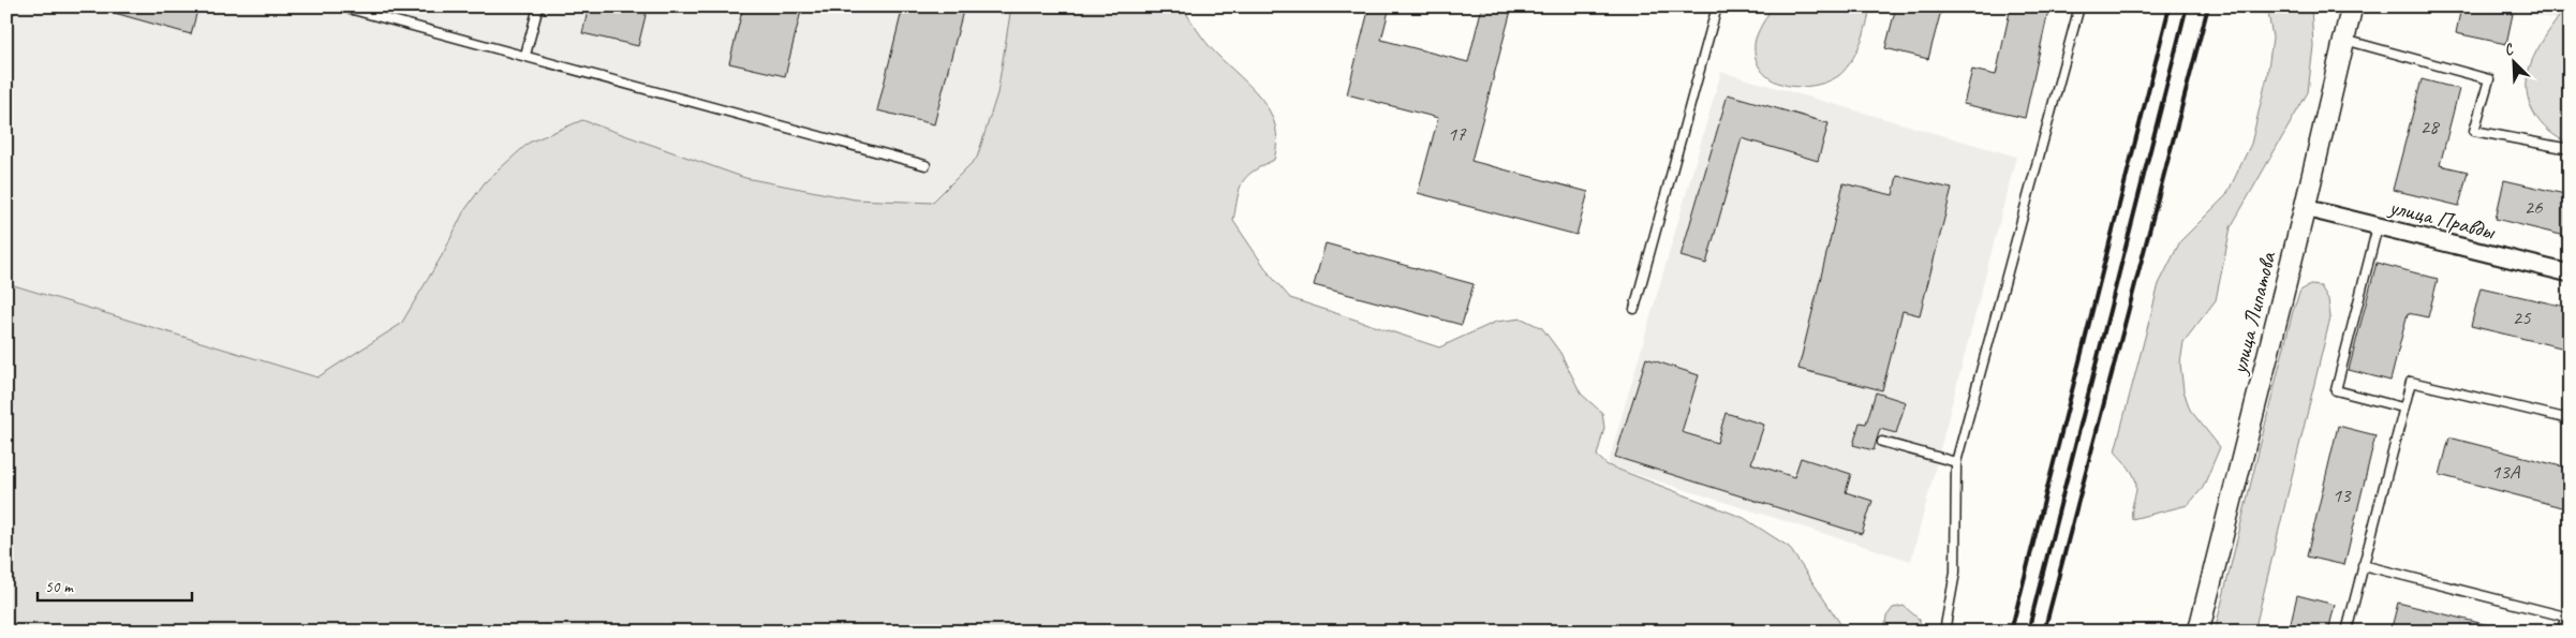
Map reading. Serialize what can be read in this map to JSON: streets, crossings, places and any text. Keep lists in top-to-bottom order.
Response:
{
  "streets": {
    "street": ["улица Правды", "улица Липатова"]
  },
  "crossings": [
    ["улица Правды", "улица Липатова"]
  ],
  "house_numbers": [
    "28",
    "17",
    "26",
    "25",
    "13А",
    "13"
  ],
  "scale_bar": "50 m",
  "north": "top left"
}
